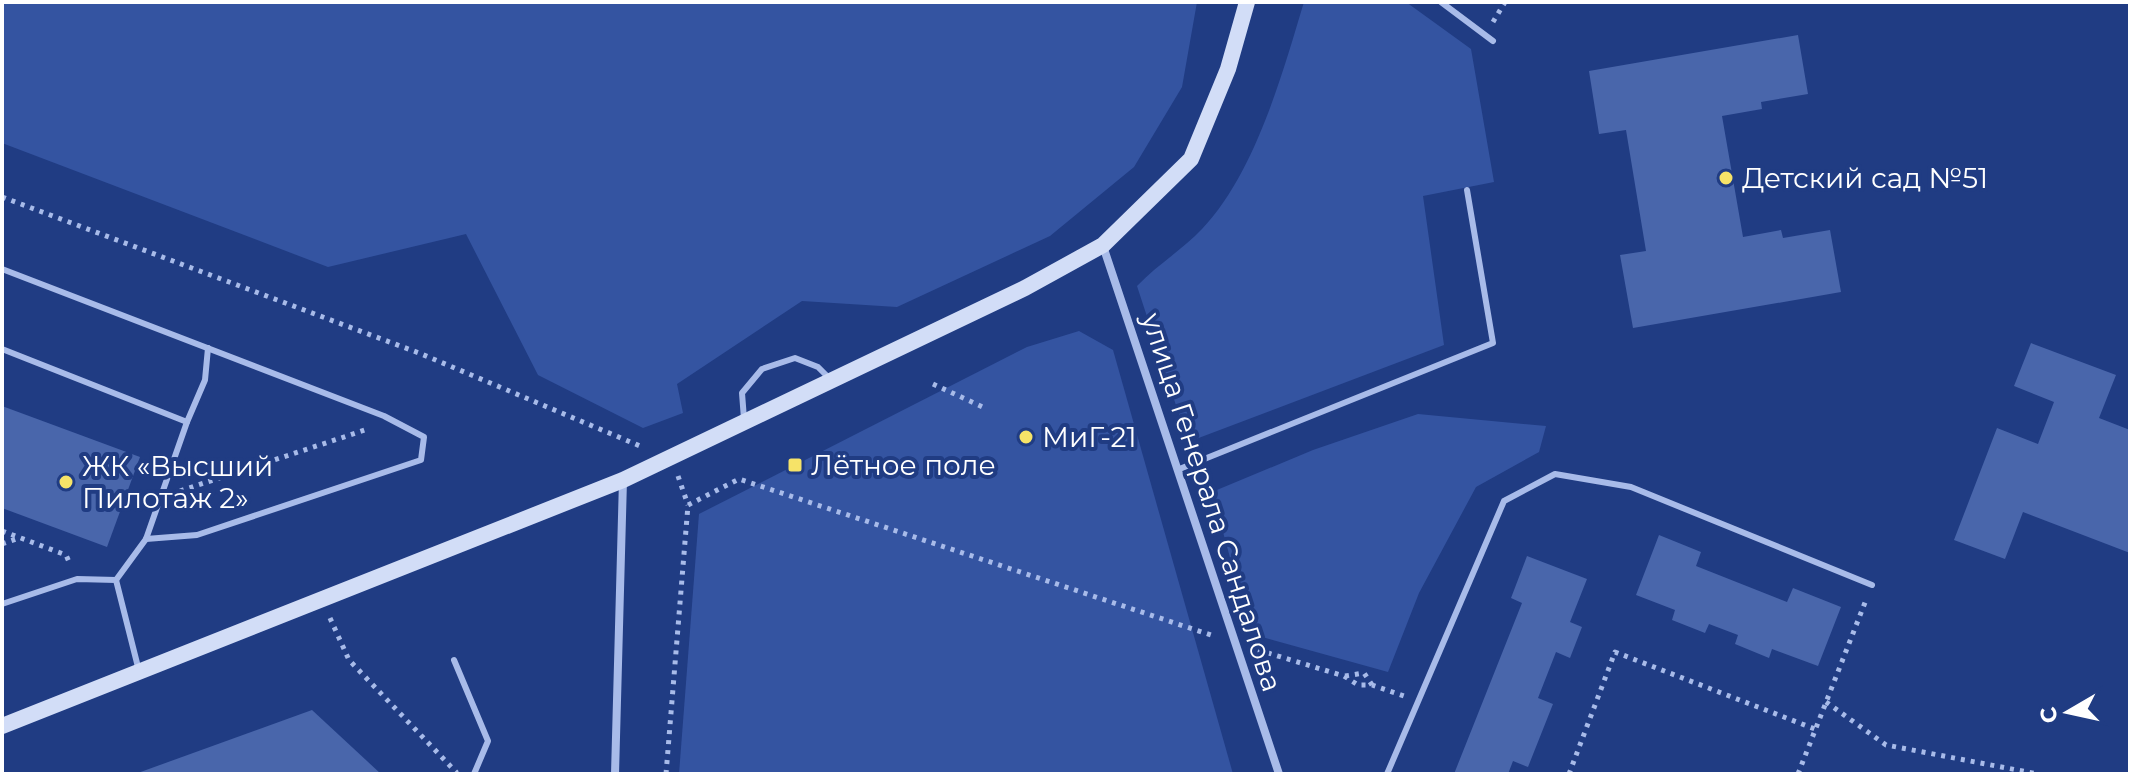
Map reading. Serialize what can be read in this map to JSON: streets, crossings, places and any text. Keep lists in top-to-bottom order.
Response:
{
  "streets": {
    "street": ["улица Генерала Сандалова"]
  },
  "places": {
    "other": ["Детский сад №51", "МиГ-21", "ЖК «Высший Пилотаж 2»"],
    "transit": ["Лётное поле"]
  },
  "north": "left"
}
